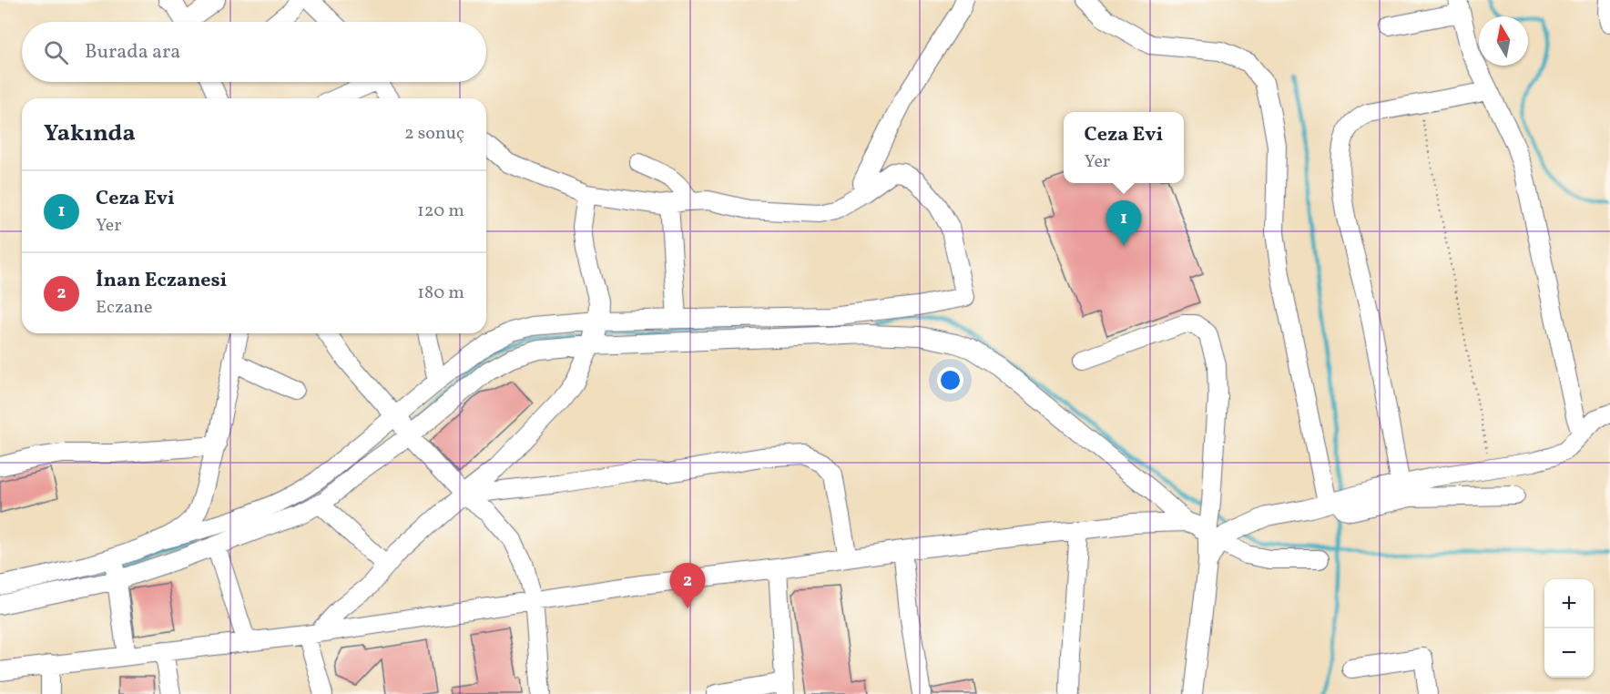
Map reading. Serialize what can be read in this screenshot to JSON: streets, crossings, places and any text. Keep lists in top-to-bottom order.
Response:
{
  "north": "top",
  "page": {
    "search": "Burada ara",
    "heading": ["Yakında", "2 sonuç"],
    "popup": ["Ceza Evi", "Yer"],
    "list": [
      {
        "mark": "1",
        "name": "Ceza Evi",
        "note": "Yer",
        "value": "120 m"
      },
      {
        "mark": "2",
        "name": "İnan Eczanesi",
        "note": "Eczane",
        "value": "180 m"
      }
    ],
    "pins": ["1", "2"],
    "map_buttons": ["+", "−"]
  }
}
